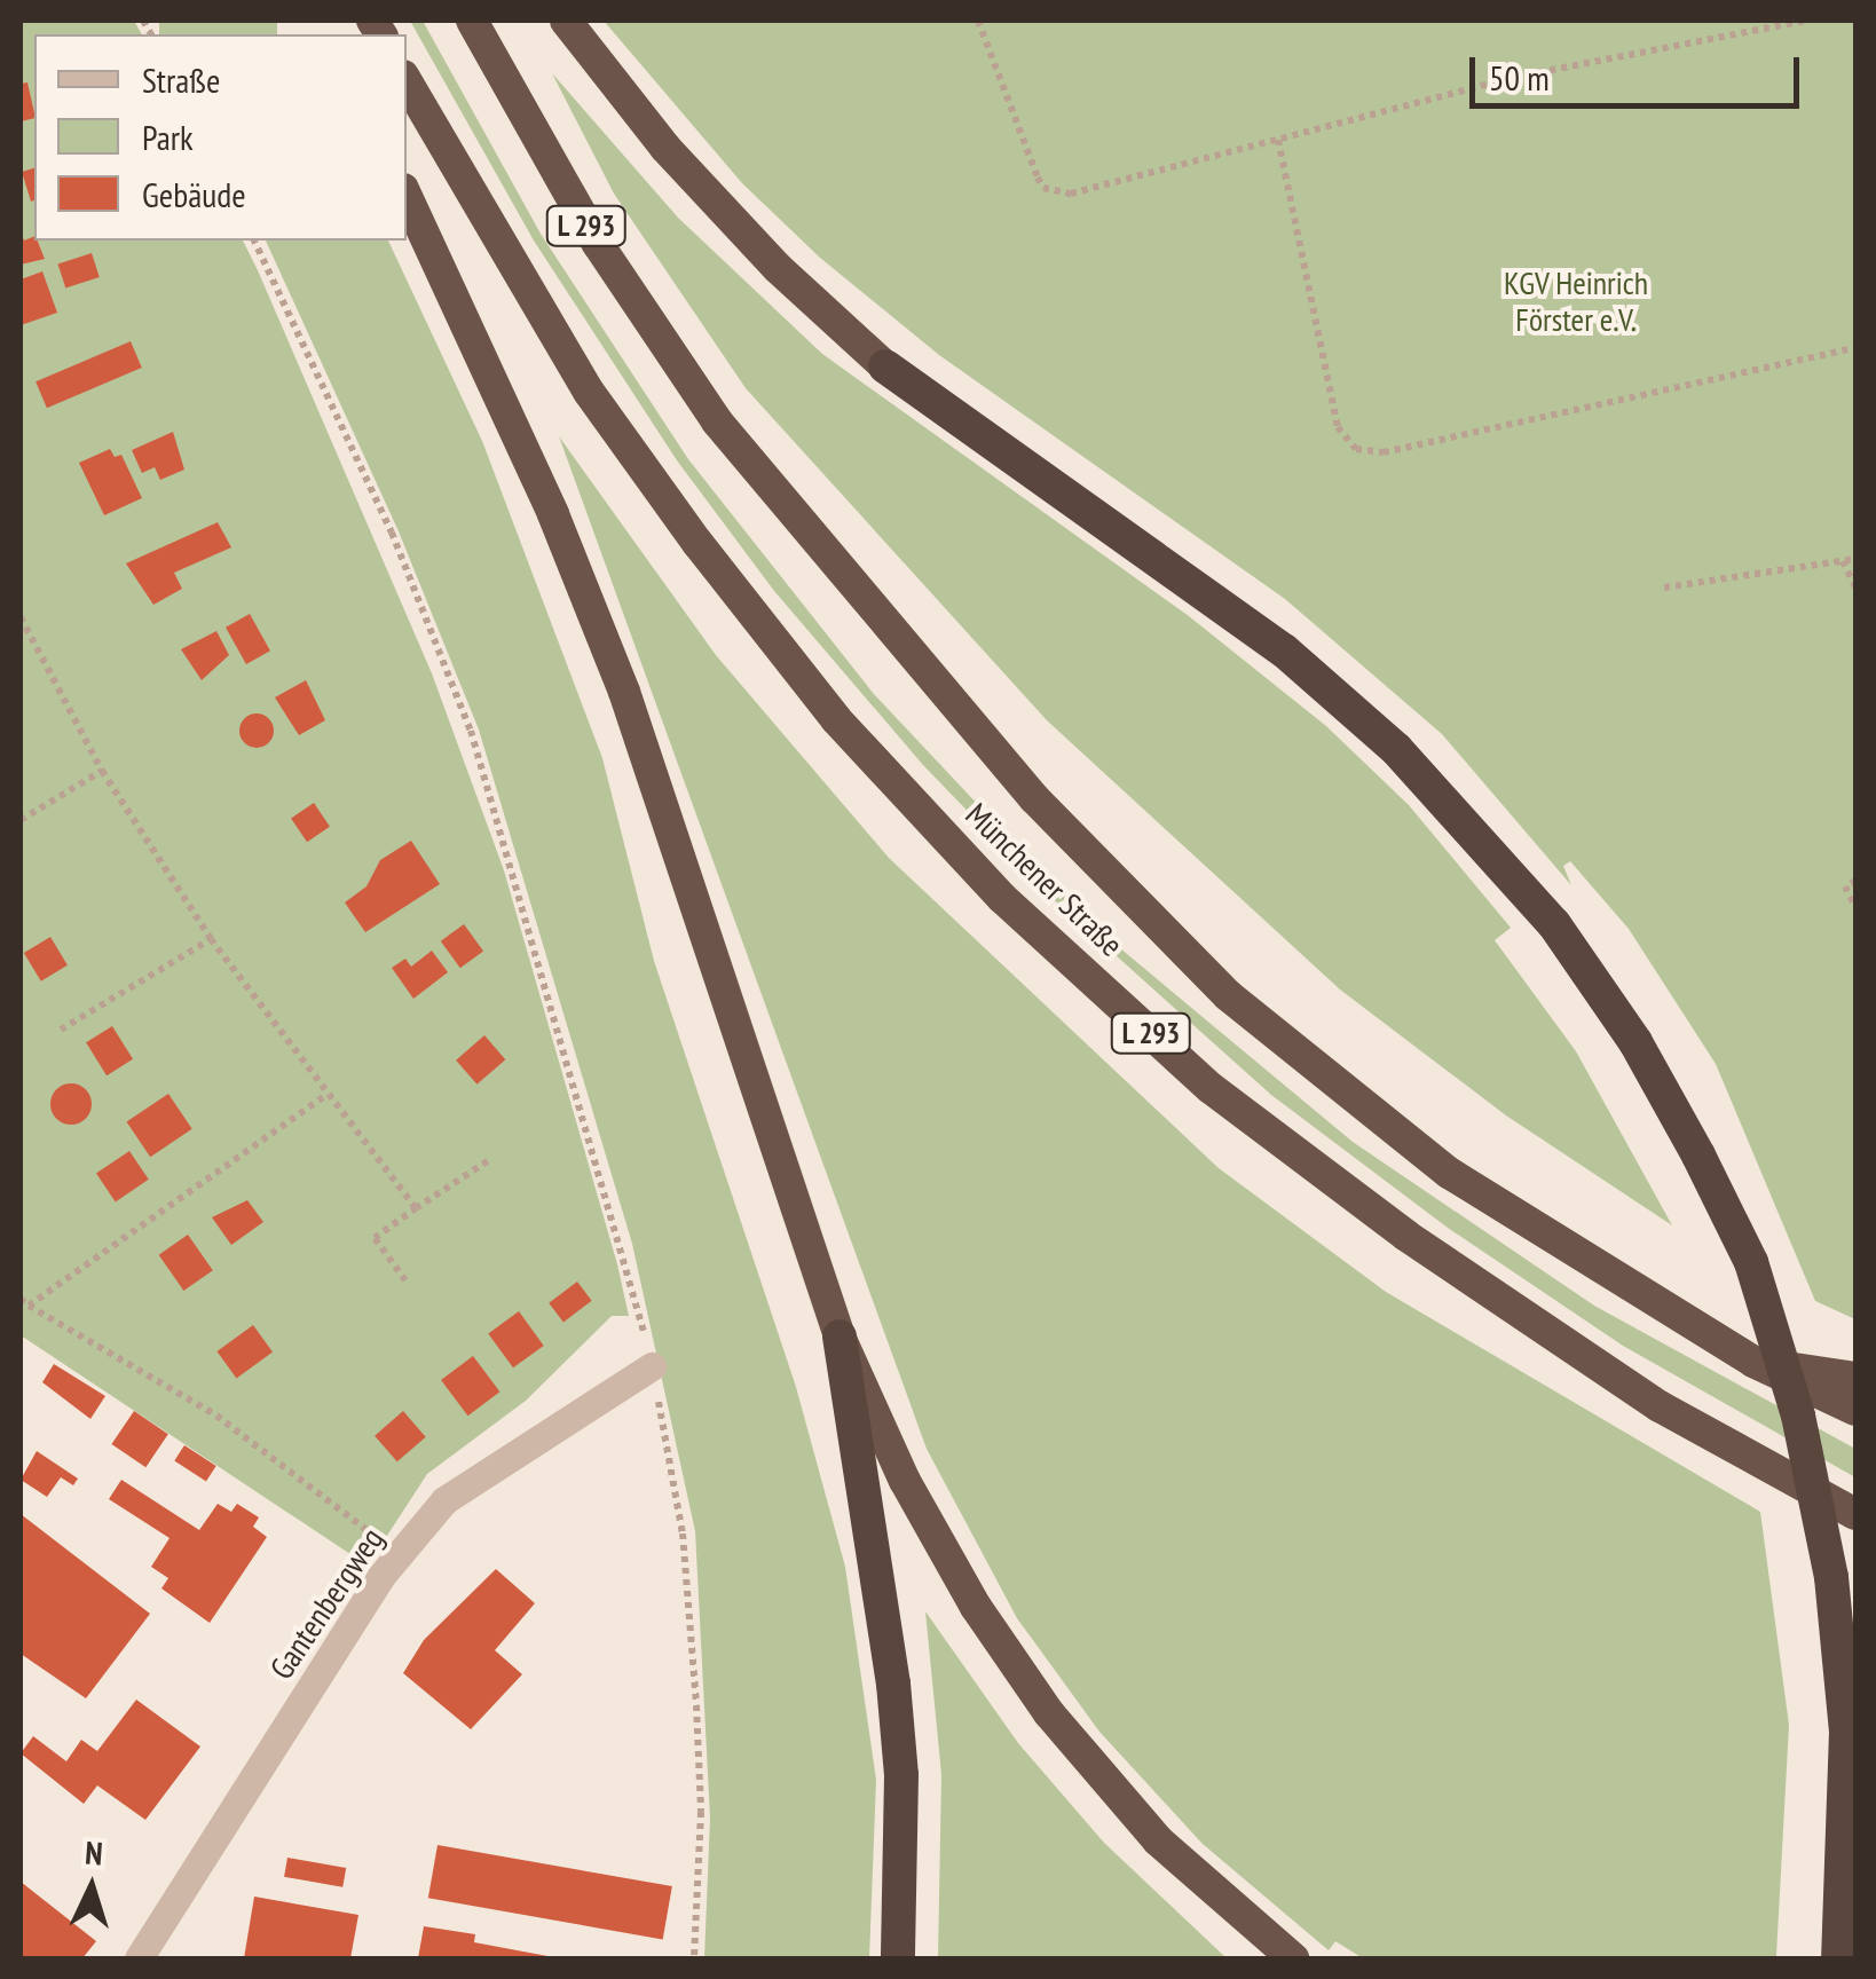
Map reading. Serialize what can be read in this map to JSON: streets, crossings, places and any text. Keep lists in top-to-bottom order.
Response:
{
  "streets": {
    "highway": ["L 293", "Münchener Straße"],
    "street": ["Gantenbergweg"]
  },
  "parks": ["KGV Heinrich Förster e.V."],
  "legend": ["Straße", "Park", "Gebäude"],
  "scale_bar": "50 m",
  "north": "top"
}
